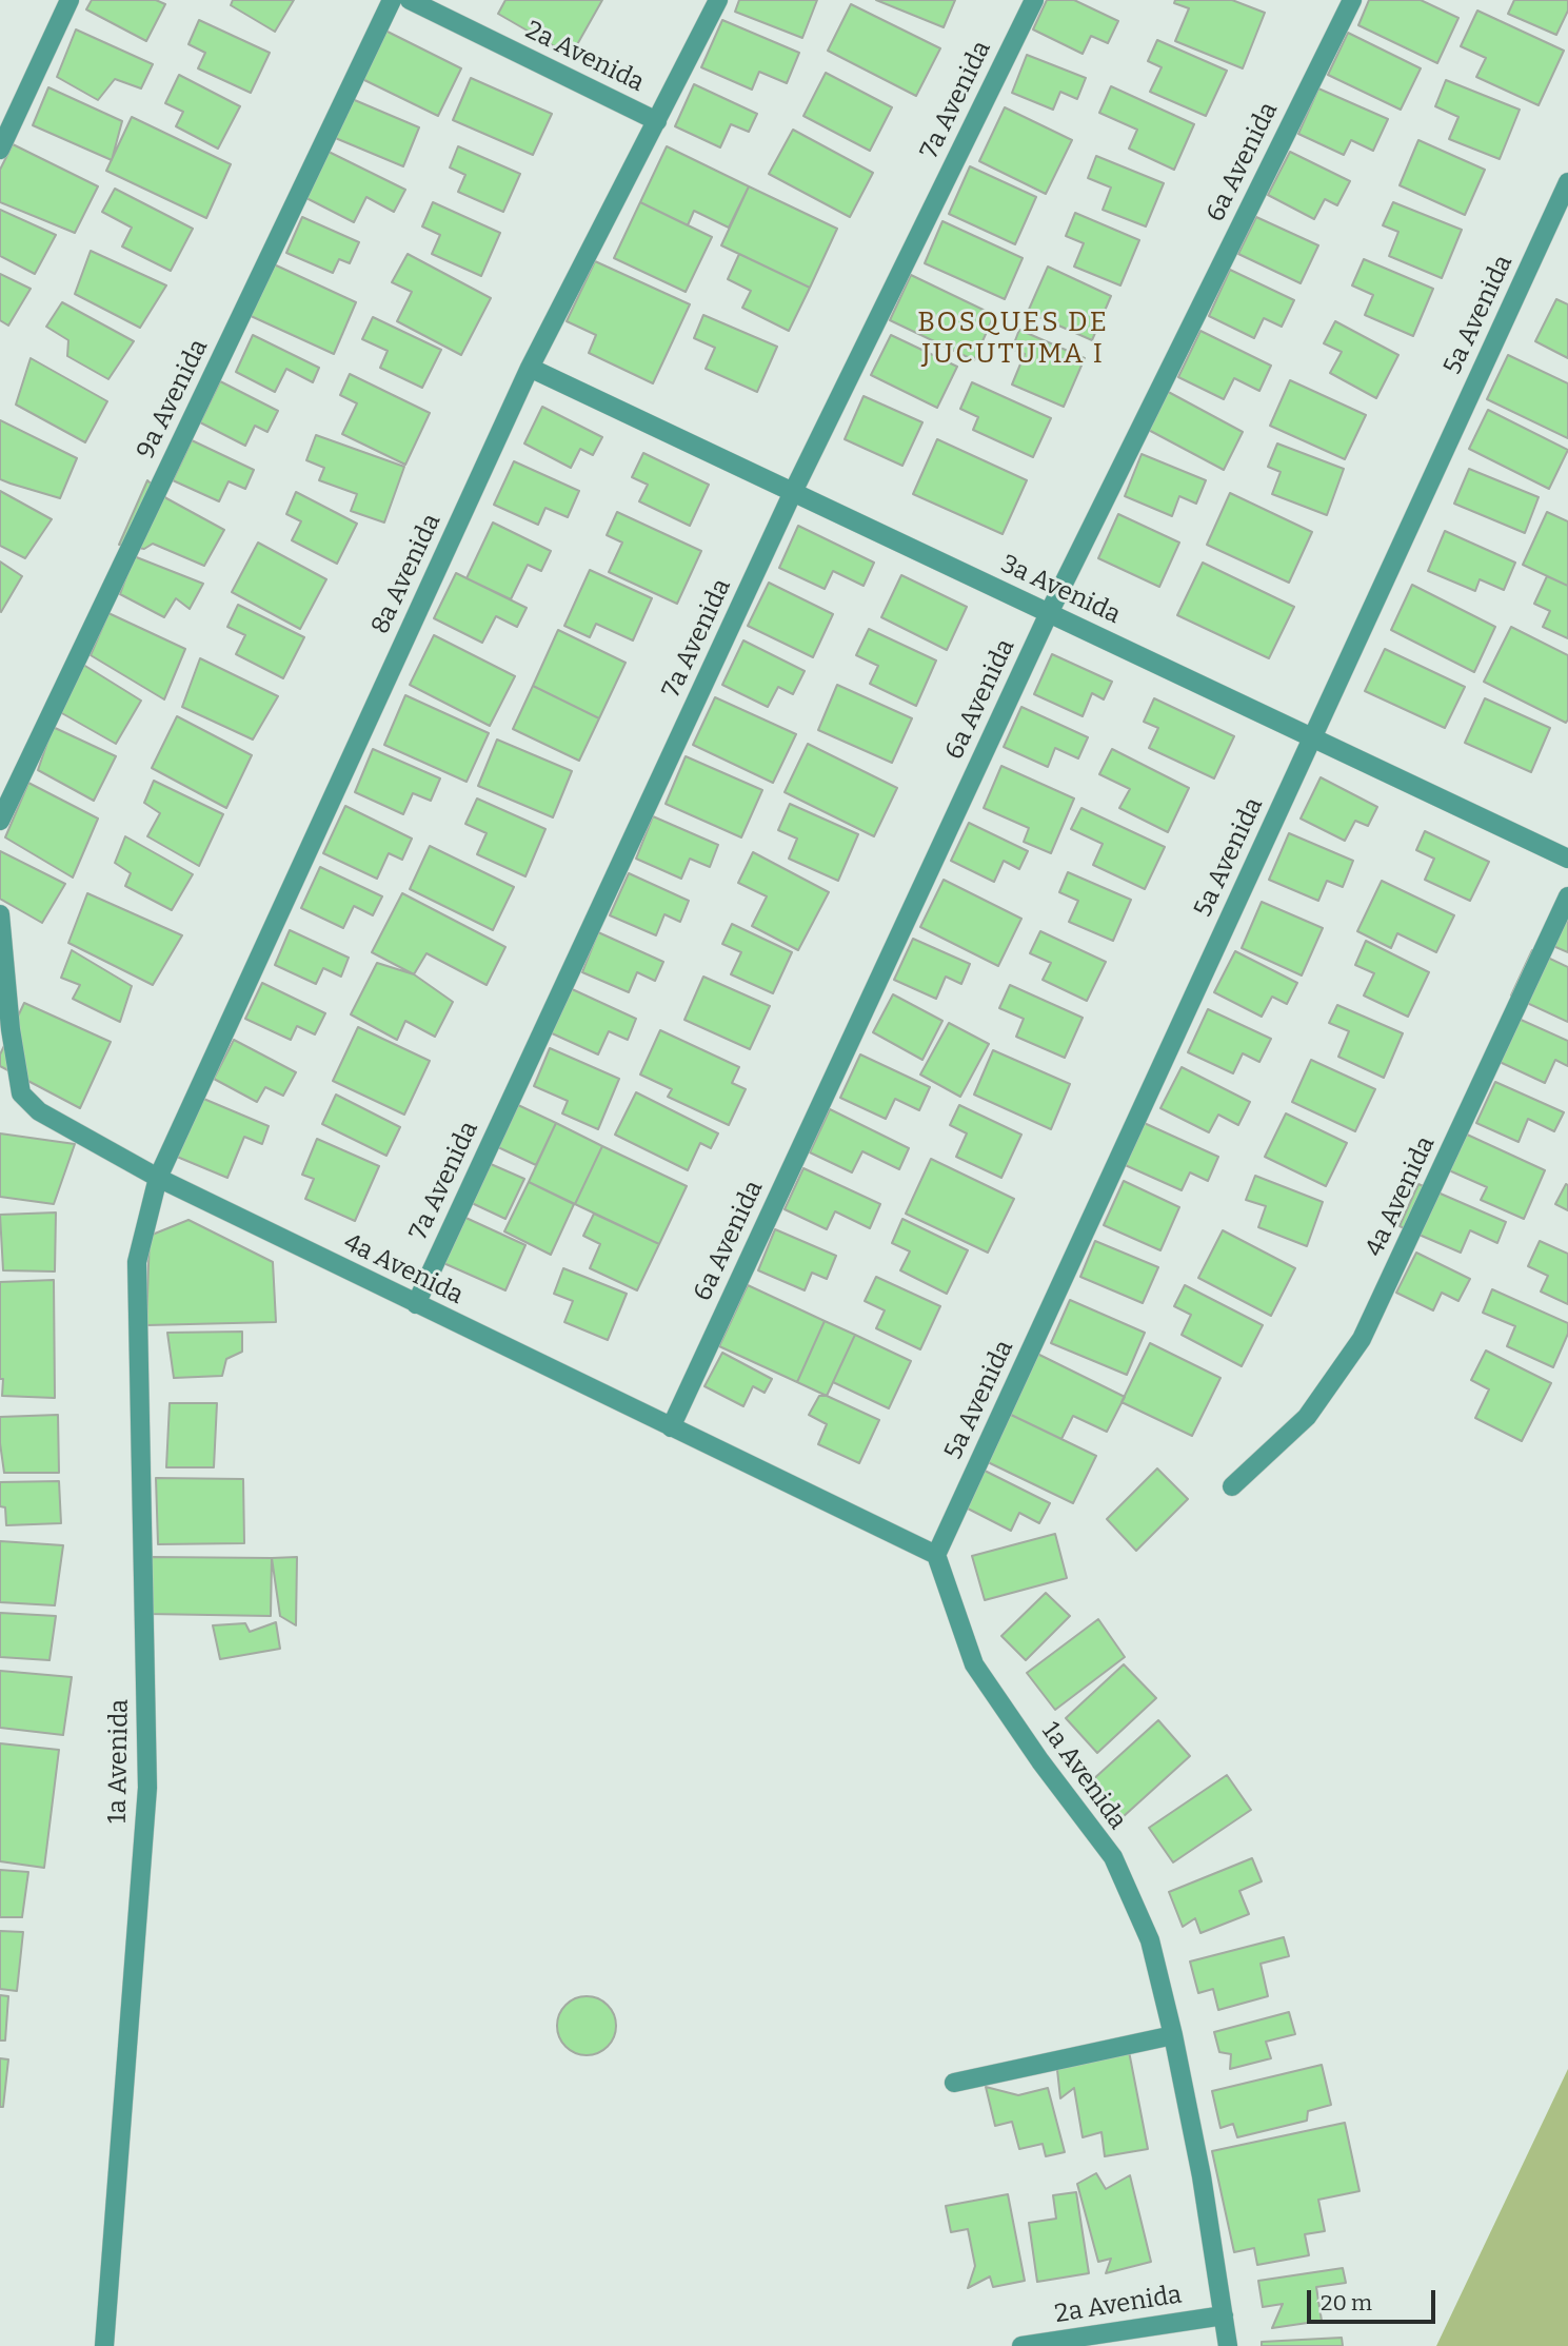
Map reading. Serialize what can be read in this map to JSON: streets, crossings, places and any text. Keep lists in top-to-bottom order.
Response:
{
  "streets": {
    "street": [
      "2a Avenida",
      "7a Avenida",
      "6a Avenida",
      "5a Avenida",
      "9a Avenida",
      "8a Avenida",
      "3a Avenida",
      "4a Avenida",
      "1a Avenida"
    ]
  },
  "crossings": [
    ["2a Avenida", "8a Avenida"],
    ["2a Avenida", "1a Avenida"],
    ["7a Avenida", "3a Avenida"],
    ["7a Avenida", "4a Avenida"],
    ["6a Avenida", "3a Avenida"],
    ["6a Avenida", "4a Avenida"],
    ["5a Avenida", "3a Avenida"],
    ["5a Avenida", "4a Avenida"],
    ["5a Avenida", "1a Avenida"],
    ["8a Avenida", "3a Avenida"],
    ["8a Avenida", "4a Avenida"],
    ["8a Avenida", "1a Avenida"],
    ["4a Avenida", "1a Avenida"]
  ],
  "districts": ["BOSQUES DE JUCUTUMA I"],
  "scale_bar": "20 m"
}
